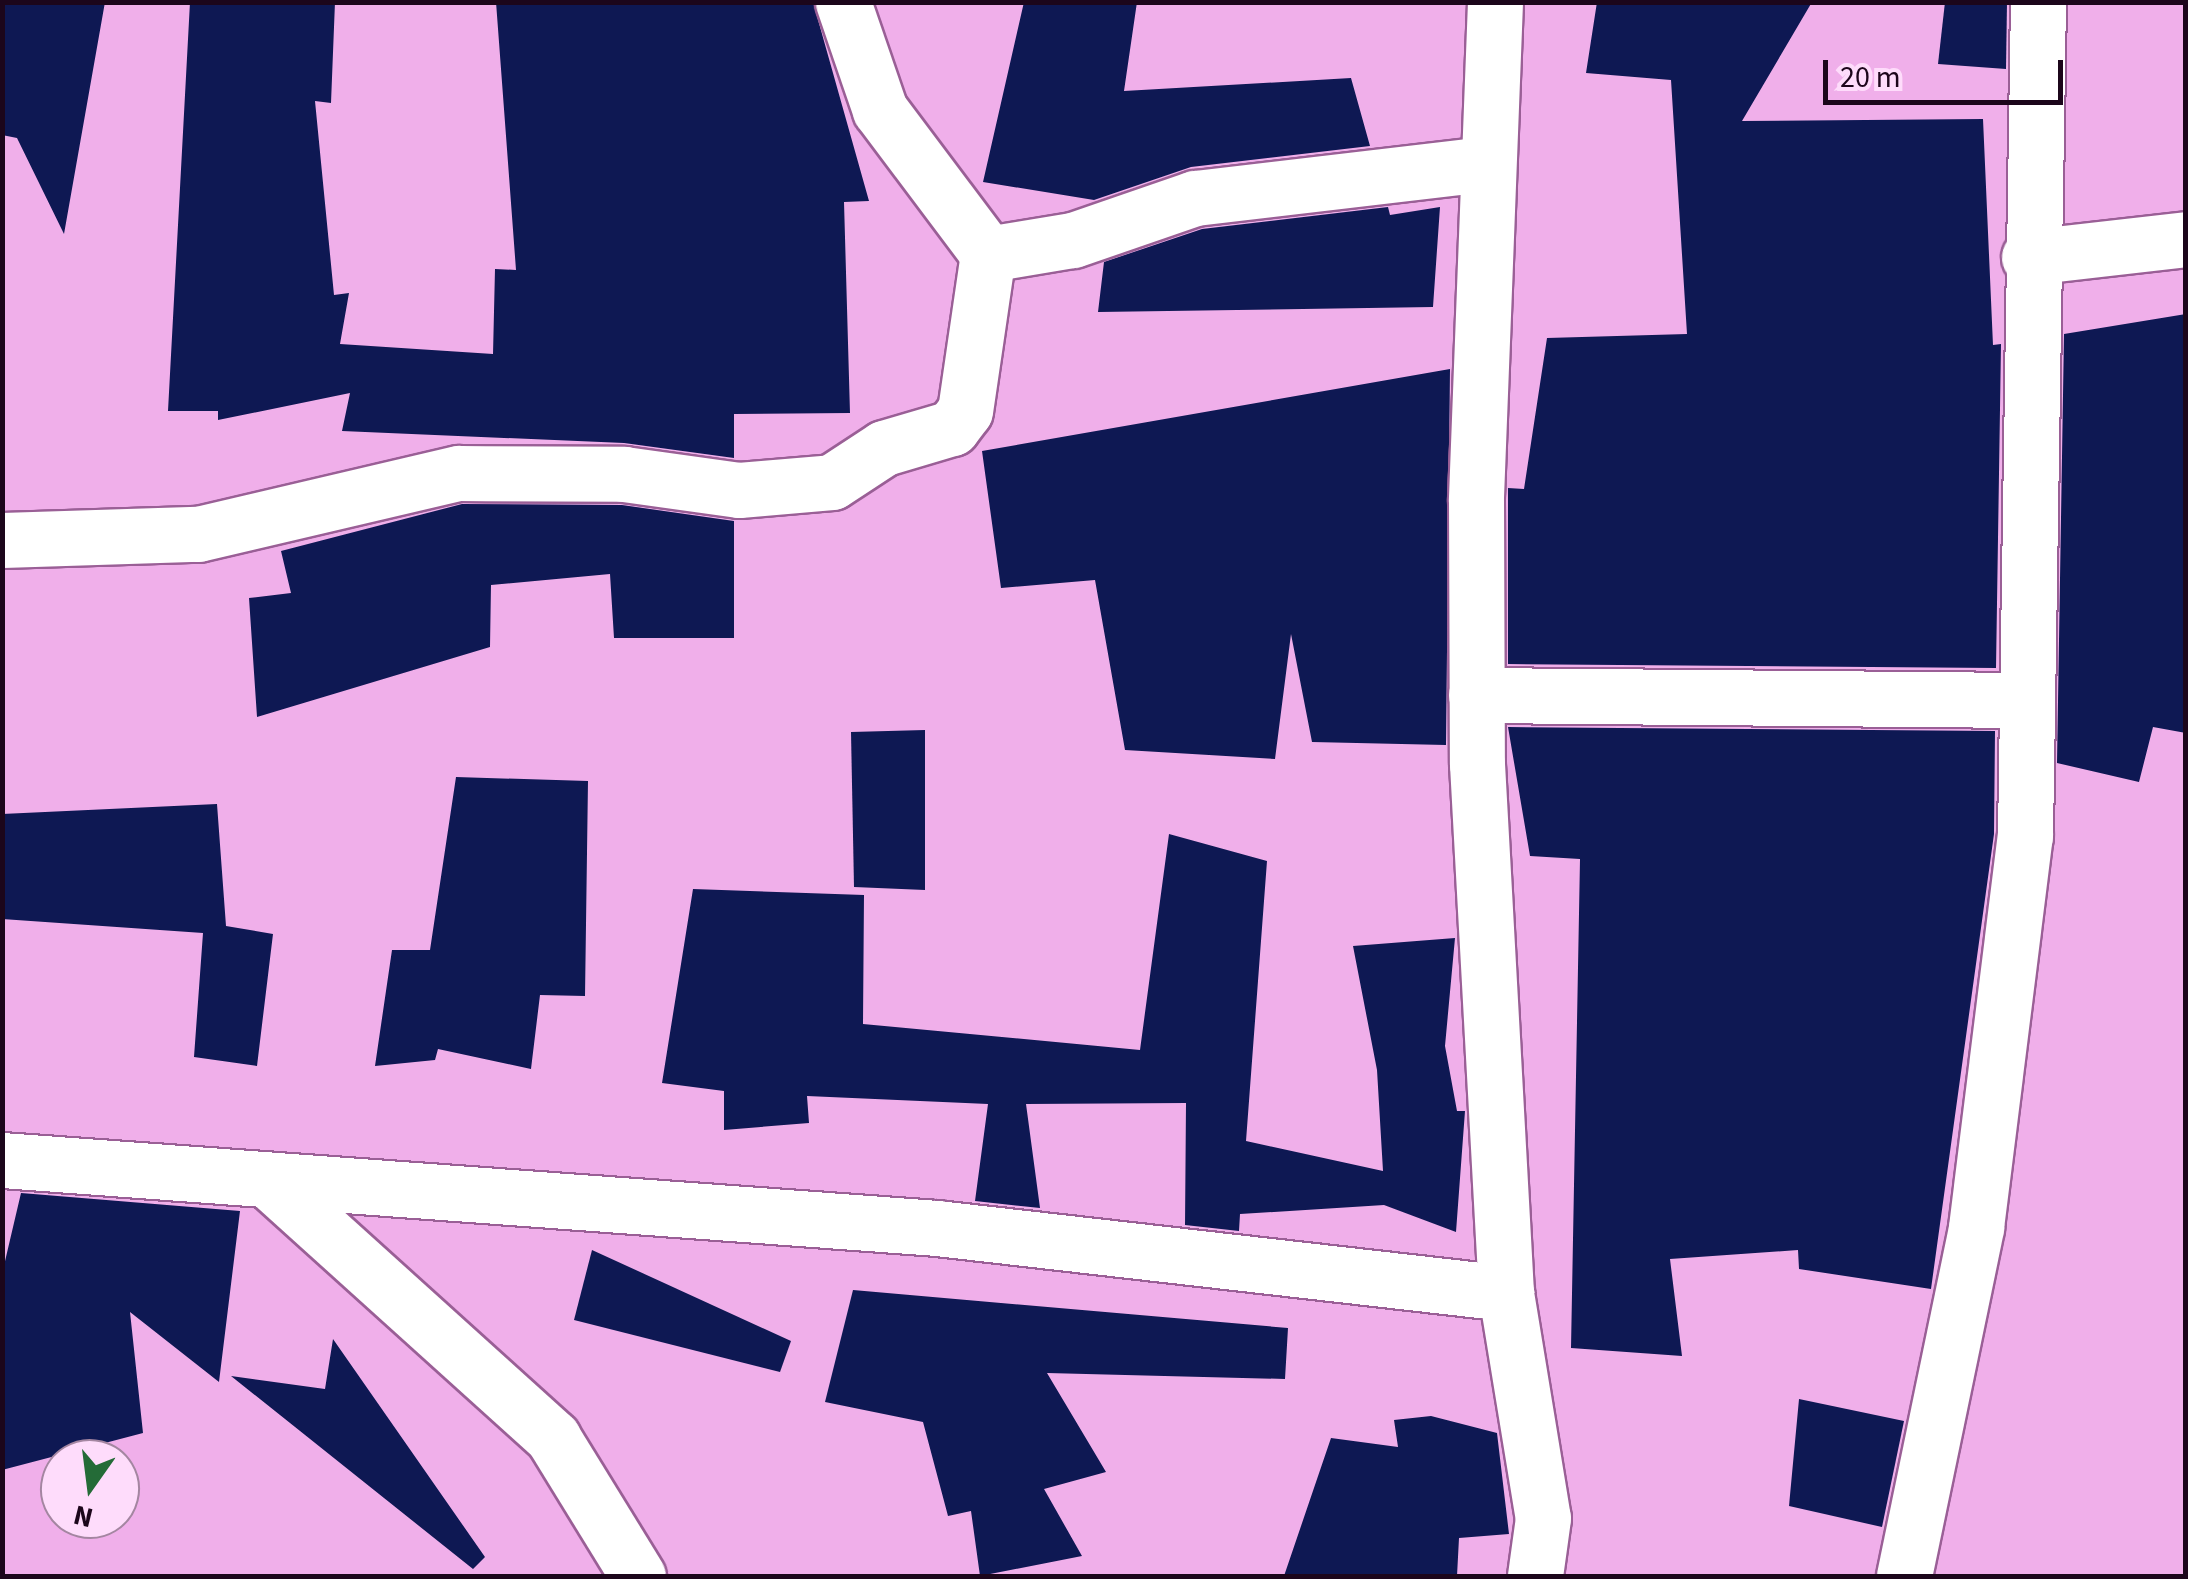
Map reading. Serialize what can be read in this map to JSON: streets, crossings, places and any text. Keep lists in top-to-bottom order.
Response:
{
  "scale_bar": "20 m",
  "north": "bottom"
}
